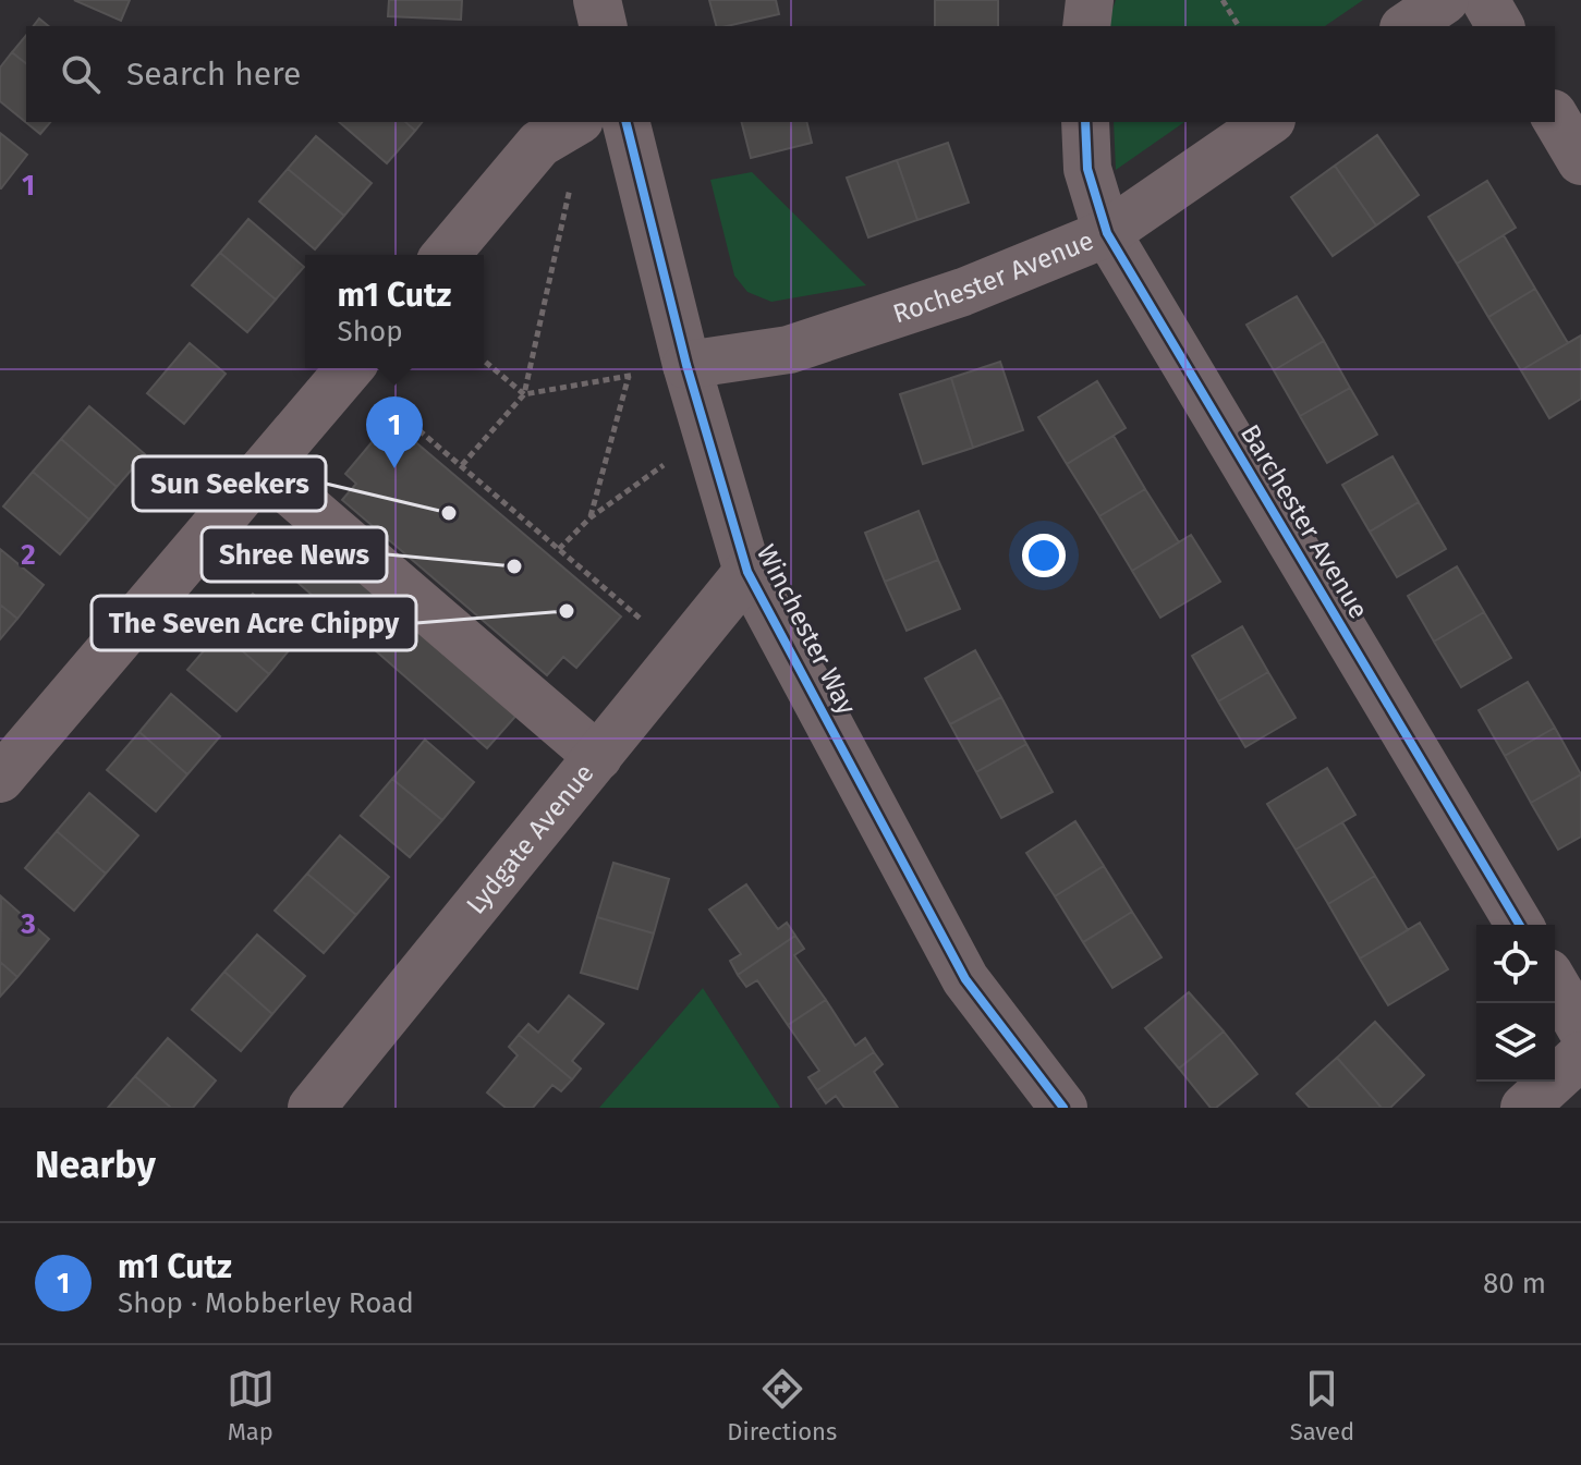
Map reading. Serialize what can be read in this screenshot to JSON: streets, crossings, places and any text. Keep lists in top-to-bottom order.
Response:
{
  "streets": {
    "street": [
      "Rochester Avenue",
      "Barchester Avenue",
      "Winchester Way",
      "Lydgate Avenue"
    ]
  },
  "crossings": [
    ["Rochester Avenue", "Barchester Avenue"],
    ["Rochester Avenue", "Winchester Way"],
    ["Winchester Way", "Lydgate Avenue"]
  ],
  "places": ["Sun Seekers", "Shree News", "The Seven Acre Chippy"],
  "page": {
    "search": "Search here",
    "popup": ["m1 Cutz", "Shop"],
    "pins": "1",
    "heading": "Nearby",
    "list": [
      {
        "mark": "1",
        "name": "m1 Cutz",
        "note": "Shop · Mobberley Road",
        "value": "80 m"
      }
    ],
    "nav": ["Map", "Directions", "Saved"]
  },
  "grid": {
    "rows": ["1", "2", "3"]
  }
}
